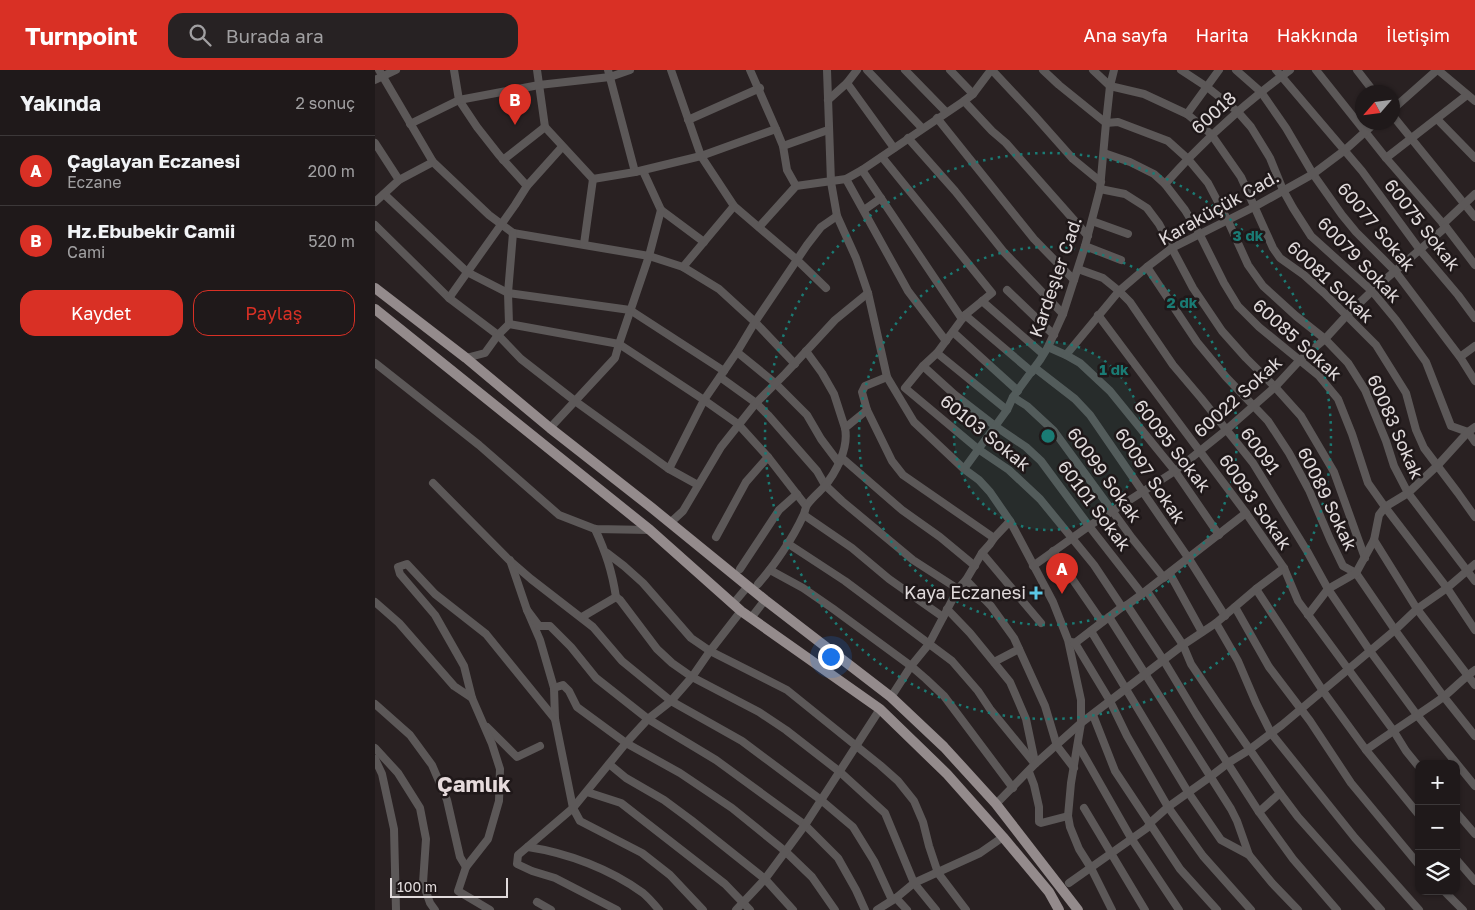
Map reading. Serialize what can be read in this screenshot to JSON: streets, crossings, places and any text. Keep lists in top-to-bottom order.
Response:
{
  "streets": {
    "street": [
      "60018",
      "Karaküçük Cad.",
      "60075 Sokak",
      "60077 Sokak",
      "60079 Sokak",
      "Kardeşler Cad.",
      "60081 Sokak",
      "60085 Sokak",
      "60022 Sokak",
      "60083 Sokak",
      "60103 Sokak",
      "60095 Sokak",
      "60091",
      "60099 Sokak",
      "60097 Sokak",
      "60089 Sokak",
      "60093 Sokak",
      "60101 Sokak"
    ]
  },
  "crossings": [
    ["60018", "60075 Sokak"],
    ["60018", "60077 Sokak"],
    ["60018", "60079 Sokak"],
    ["60018", "60081 Sokak"],
    ["60018", "60085 Sokak"],
    ["60018", "60083 Sokak"],
    ["Karaküçük Cad.", "60075 Sokak"],
    ["Karaküçük Cad.", "60077 Sokak"],
    ["Karaküçük Cad.", "60079 Sokak"],
    ["Karaküçük Cad.", "60081 Sokak"],
    ["Karaküçük Cad.", "60085 Sokak"],
    ["Karaküçük Cad.", "60083 Sokak"],
    ["Karaküçük Cad.", "60095 Sokak"],
    ["Karaküçük Cad.", "60091"],
    ["Karaküçük Cad.", "60089 Sokak"],
    ["Karaküçük Cad.", "60093 Sokak"],
    ["60075 Sokak", "60022 Sokak"],
    ["60077 Sokak", "60022 Sokak"],
    ["60079 Sokak", "60022 Sokak"],
    ["Kardeşler Cad.", "60081 Sokak"],
    ["Kardeşler Cad.", "60085 Sokak"],
    ["Kardeşler Cad.", "60083 Sokak"],
    ["Kardeşler Cad.", "60103 Sokak"],
    ["Kardeşler Cad.", "60095 Sokak"],
    ["Kardeşler Cad.", "60091"],
    ["Kardeşler Cad.", "60099 Sokak"],
    ["Kardeşler Cad.", "60097 Sokak"],
    ["Kardeşler Cad.", "60101 Sokak"],
    ["60081 Sokak", "60022 Sokak"],
    ["60085 Sokak", "60022 Sokak"],
    ["60022 Sokak", "60083 Sokak"],
    ["60022 Sokak", "60103 Sokak"],
    ["60022 Sokak", "60095 Sokak"],
    ["60022 Sokak", "60091"],
    ["60022 Sokak", "60099 Sokak"],
    ["60022 Sokak", "60097 Sokak"],
    ["60022 Sokak", "60089 Sokak"],
    ["60022 Sokak", "60093 Sokak"],
    ["60022 Sokak", "60101 Sokak"]
  ],
  "districts": ["Çamlık"],
  "places": {
    "health": ["Kaya Eczanesi"]
  },
  "scale_bar": "100 m",
  "north": "bottom left",
  "page": {
    "header": "Turnpoint",
    "search": "Burada ara",
    "nav": [
      "Ana sayfa",
      "Harita",
      "Hakkında",
      "İletişim"
    ],
    "heading": ["Yakında", "2 sonuç"],
    "pins": ["B", "A"],
    "list": [
      {
        "mark": "A",
        "name": "Çağlayan Eczanesi",
        "note": "Eczane",
        "value": "200 m"
      },
      {
        "mark": "B",
        "name": "Hz.Ebubekir Camii",
        "note": "Cami",
        "value": "520 m"
      }
    ],
    "buttons": ["Kaydet", "Paylaş"],
    "map_buttons": ["+", "−"],
    "scale": "100 m"
  },
  "rings": ["3 dk", "2 dk", "1 dk"]
}
